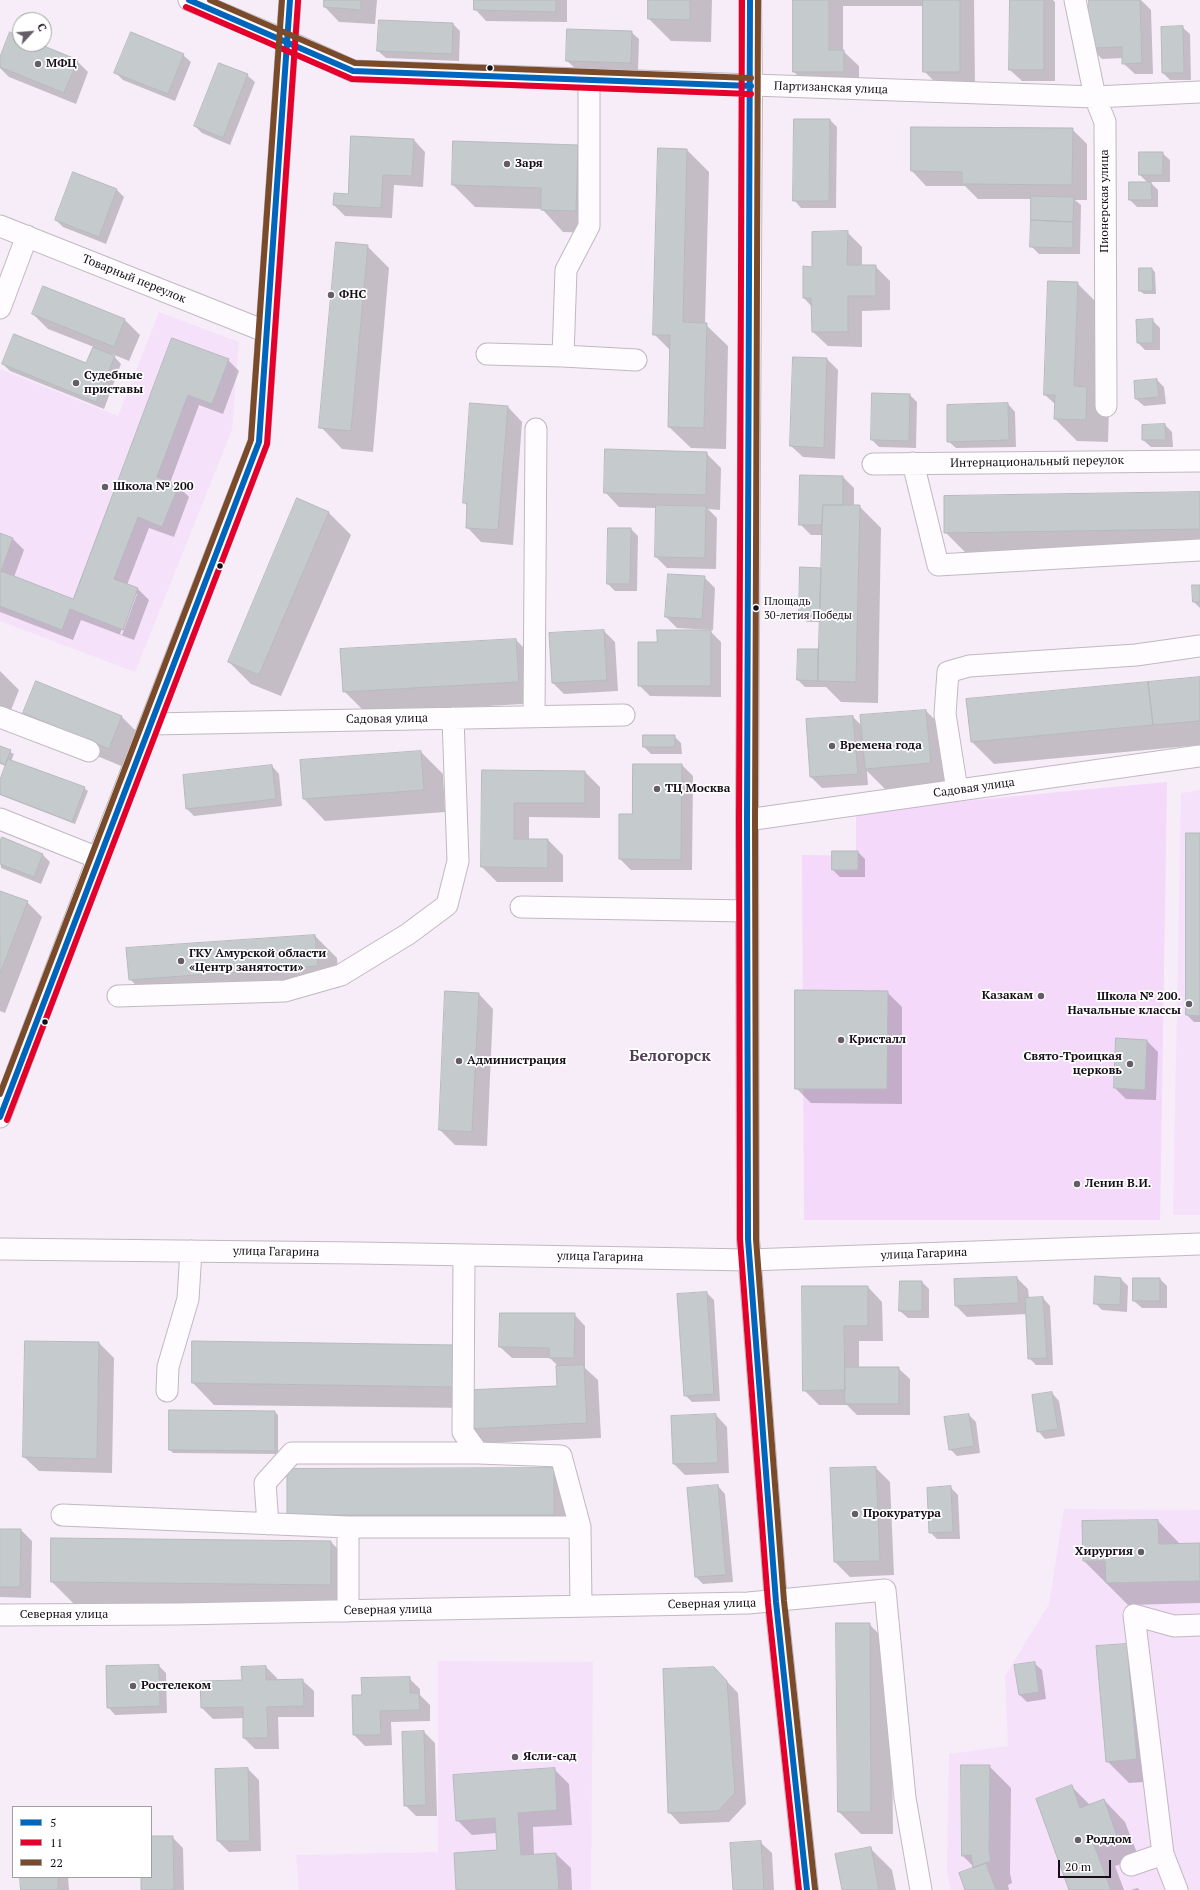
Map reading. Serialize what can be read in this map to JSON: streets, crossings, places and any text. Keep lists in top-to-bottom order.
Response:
{
  "streets": {
    "street": [
      "Партизанская улица",
      "Пионерская улица",
      "Товарный переулок",
      "Интернациональный переулок",
      "Садовая улица",
      "улица Гагарина",
      "Северная улица"
    ]
  },
  "crossings": [
    ["Партизанская улица", "Пионерская улица"]
  ],
  "districts": ["Белогорск"],
  "places": [
    "МФЦ",
    "Заря",
    "ФНС",
    "Судебные приставы",
    "Школа № 200",
    "Площадь 30-летия Победы",
    "Времена года",
    "ТЦ Москва",
    "ГКУ Амурской области «Центр занятости»",
    "Казакам",
    "Школа № 200. Начальные классы",
    "Кристалл",
    "Администрация",
    "Свято-Троицкая церковь",
    "Ленин В.И.",
    "Прокуратура",
    "Хирургия",
    "Ростелеком",
    "Ясли-сад",
    "Роддом"
  ],
  "lines": ["transit line 5", "transit line 11", "transit line 22"],
  "legend": ["5", "11", "22"],
  "scale_bar": "20 m",
  "north": "top right"
}
